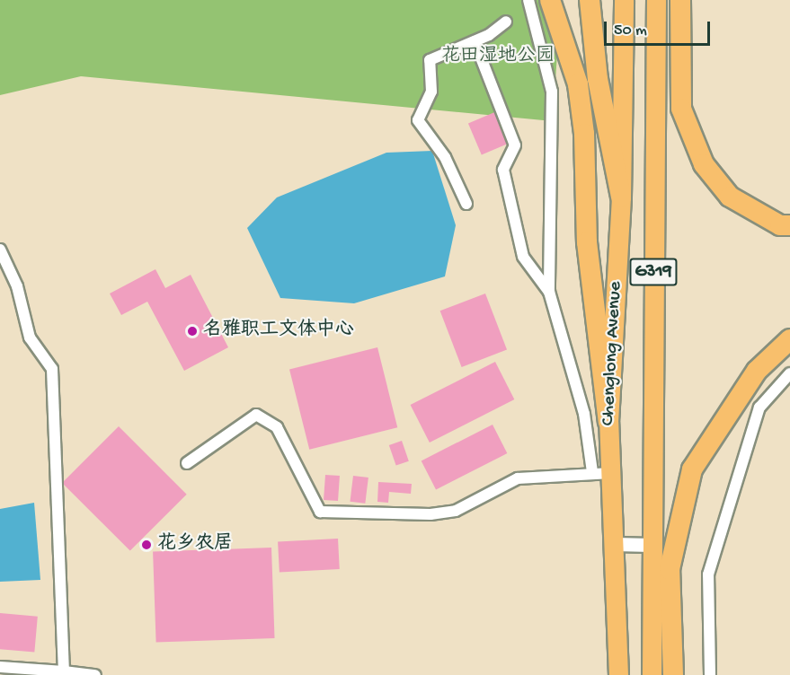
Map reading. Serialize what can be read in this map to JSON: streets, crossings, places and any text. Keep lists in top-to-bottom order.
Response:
{
  "streets": {
    "highway": ["G319", "Chenglong Avenue"]
  },
  "parks": ["花田湿地公园"],
  "places": ["名雅职工文体中心", "花乡农居"],
  "scale_bar": "50 m"
}
